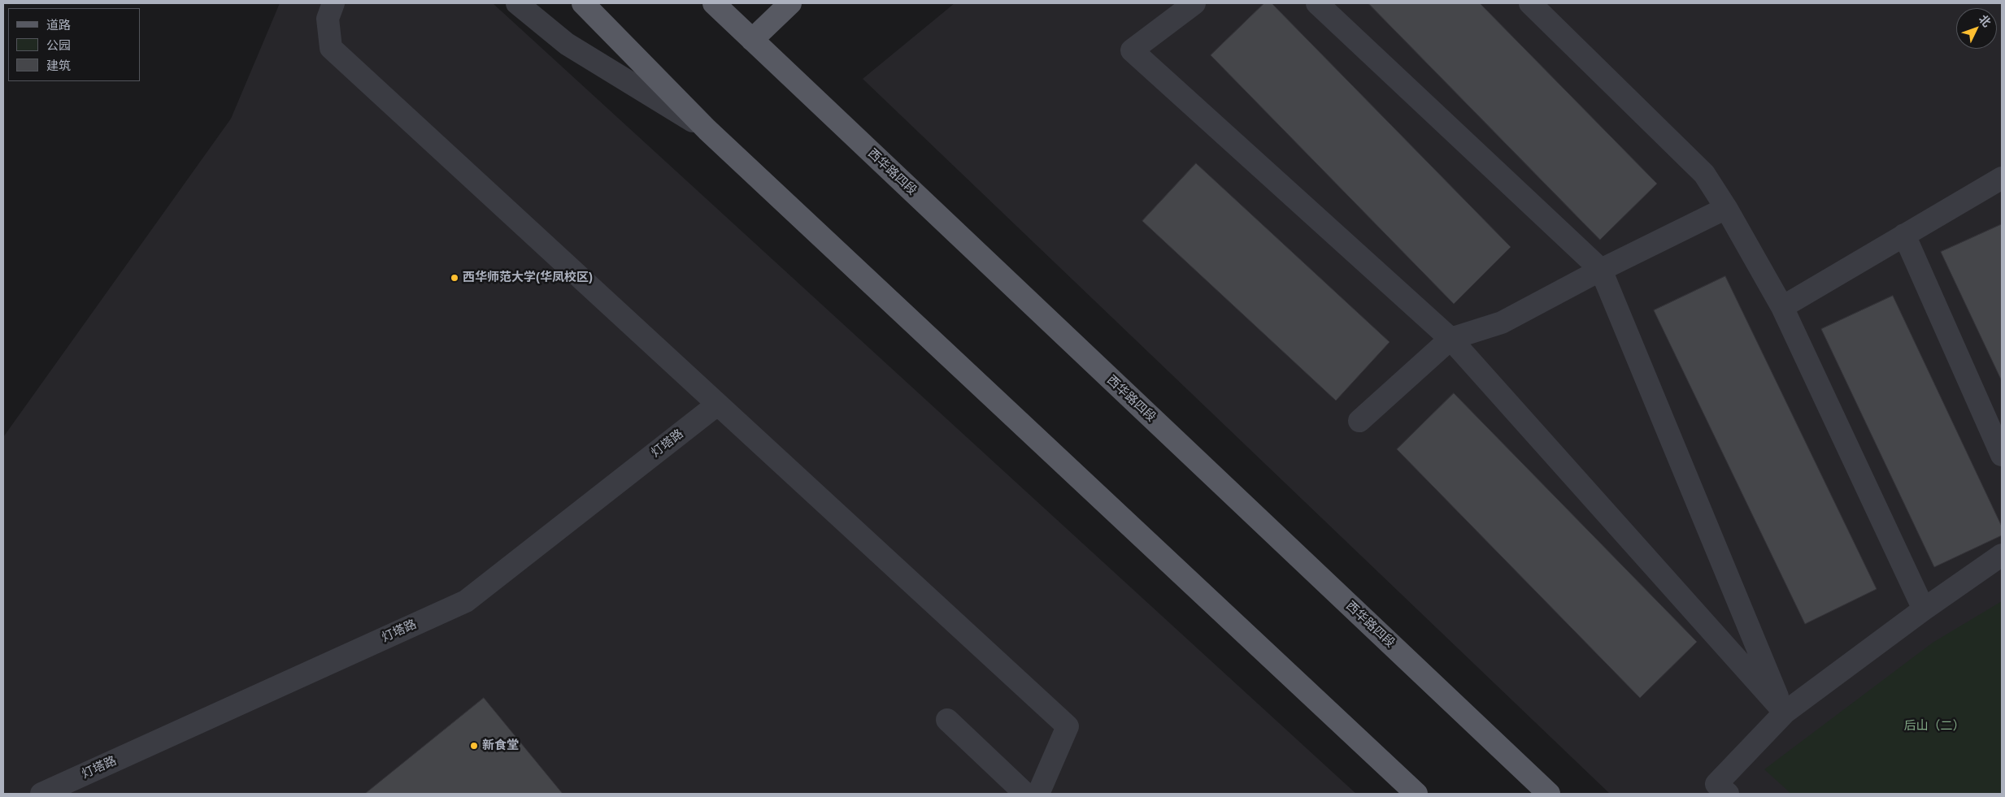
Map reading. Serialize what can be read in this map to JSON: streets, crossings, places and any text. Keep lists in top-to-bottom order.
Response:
{
  "streets": {
    "main road": ["西华路四段"],
    "street": ["灯塔路"]
  },
  "parks": ["后山（二）"],
  "places": ["西华师范大学(华凤校区)", "新食堂"],
  "legend": ["道路", "公园", "建筑"],
  "north": "top right"
}
